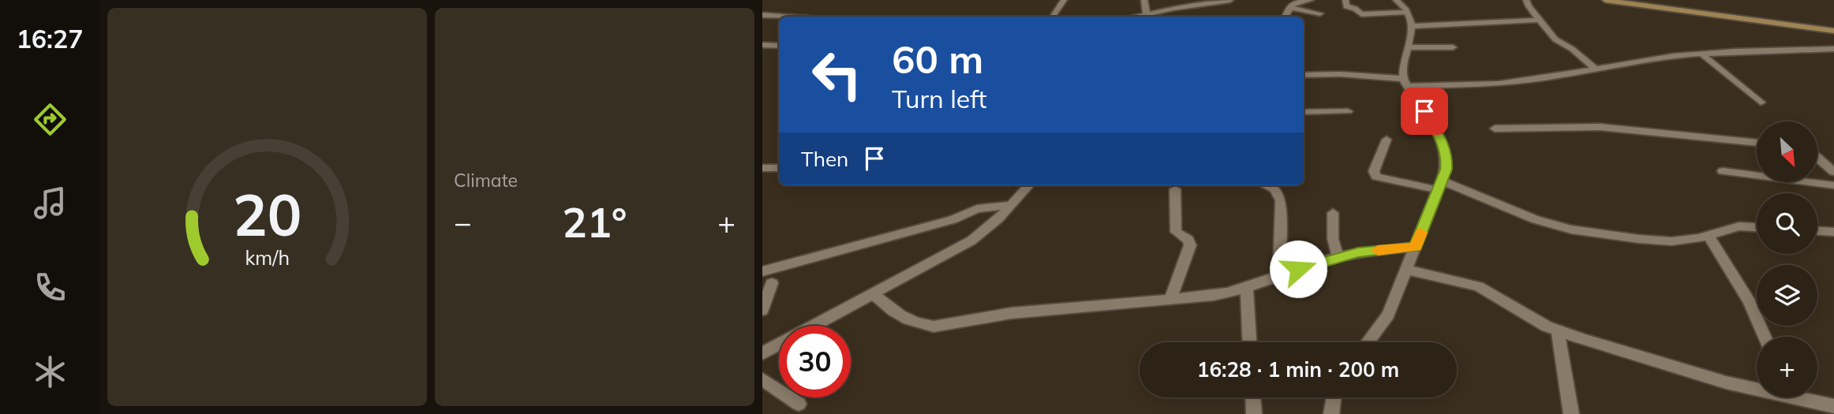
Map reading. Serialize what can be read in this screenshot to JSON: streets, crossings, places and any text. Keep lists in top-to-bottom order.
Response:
{
  "north": "bottom right",
  "page": {
    "tabs": "16:27",
    "tile": "Climate",
    "turn": ["60 m", "Turn left"],
    "map_buttons": "+",
    "then": "Then",
    "heat": ["−", "21°", "+"],
    "limit": "30",
    "trip": "16:28 · 1 min · 200 m",
    "gauge": ["20", "km/h"]
  }
}
